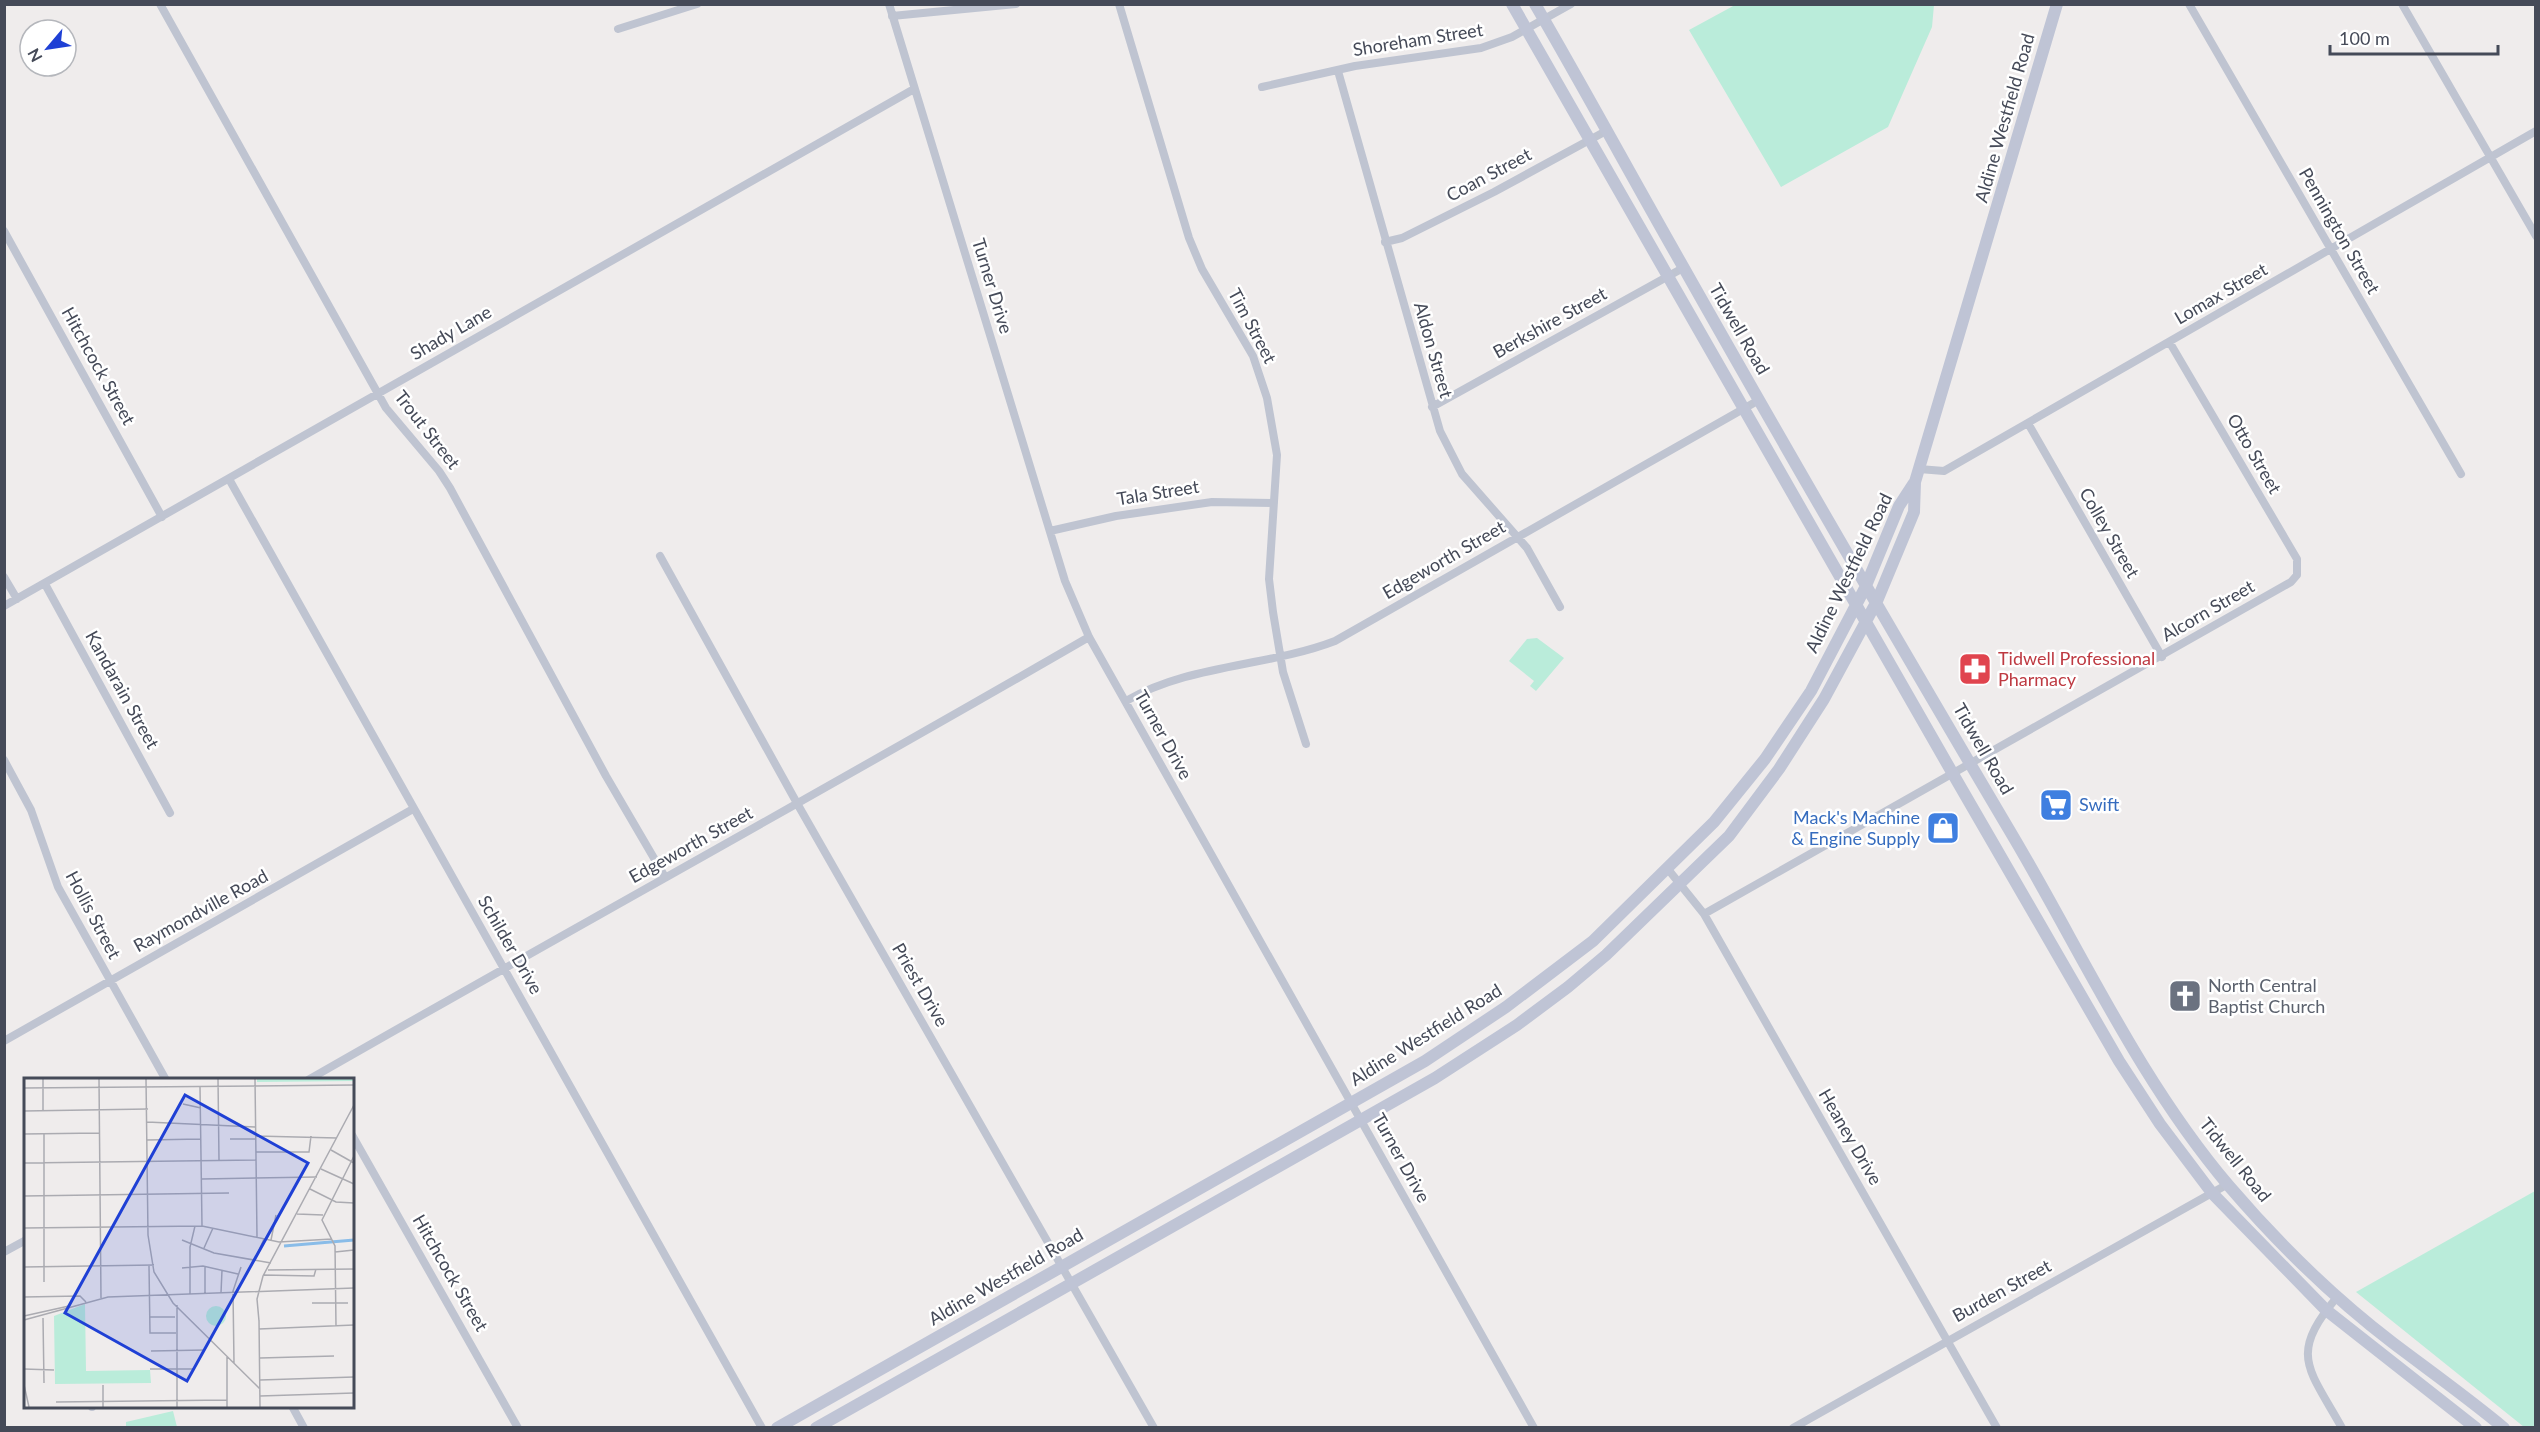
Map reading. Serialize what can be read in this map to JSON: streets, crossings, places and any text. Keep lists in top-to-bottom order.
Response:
{
  "streets": {
    "main road": ["Aldine Westfield Road", "Tidwell Road"],
    "street": [
      "Shoreham Street",
      "Coan Street",
      "Pennington Street",
      "Turner Drive",
      "Lomax Street",
      "Berkshire Street",
      "Tim Street",
      "Shady Lane",
      "Aldon Street",
      "Hitchcock Street",
      "Trout Street",
      "Otto Street",
      "Tala Street",
      "Colley Street",
      "Edgeworth Street",
      "Alcorn Street",
      "Kandarain Street",
      "Raymondville Road",
      "Hollis Street",
      "Schilder Drive",
      "Priest Drive",
      "Heaney Drive",
      "Burden Street"
    ]
  },
  "crossings": [
    ["Shoreham Street", "Tidwell Road"],
    ["Shoreham Street", "Aldon Street"],
    ["Aldine Westfield Road", "Turner Drive"],
    ["Aldine Westfield Road", "Lomax Street"],
    ["Aldine Westfield Road", "Tidwell Road"],
    ["Aldine Westfield Road", "Priest Drive"],
    ["Aldine Westfield Road", "Heaney Drive"],
    ["Coan Street", "Tidwell Road"],
    ["Coan Street", "Aldon Street"],
    ["Pennington Street", "Lomax Street"],
    ["Turner Drive", "Shady Lane"],
    ["Turner Drive", "Tala Street"],
    ["Turner Drive", "Edgeworth Street"],
    ["Lomax Street", "Otto Street"],
    ["Lomax Street", "Colley Street"],
    ["Berkshire Street", "Tidwell Road"],
    ["Berkshire Street", "Aldon Street"],
    ["Tim Street", "Tala Street"],
    ["Tim Street", "Edgeworth Street"],
    ["Tidwell Road", "Edgeworth Street"],
    ["Tidwell Road", "Alcorn Street"],
    ["Tidwell Road", "Burden Street"],
    ["Shady Lane", "Hitchcock Street"],
    ["Shady Lane", "Trout Street"],
    ["Shady Lane", "Kandarain Street"],
    ["Shady Lane", "Schilder Drive"],
    ["Aldon Street", "Edgeworth Street"],
    ["Trout Street", "Edgeworth Street"],
    ["Otto Street", "Alcorn Street"],
    ["Colley Street", "Alcorn Street"],
    ["Edgeworth Street", "Schilder Drive"],
    ["Edgeworth Street", "Priest Drive"],
    ["Alcorn Street", "Heaney Drive"],
    ["Raymondville Road", "Hollis Street"],
    ["Raymondville Road", "Schilder Drive"],
    ["Heaney Drive", "Burden Street"]
  ],
  "places": {
    "pharmacy": ["Tidwell Professional Pharmacy"],
    "supermarket": ["Swift"],
    "shop": ["Mack's Machine & Engine Supply"],
    "church": ["North Central Baptist Church"]
  },
  "scale_bar": "100 m",
  "north": "bottom left"
}
